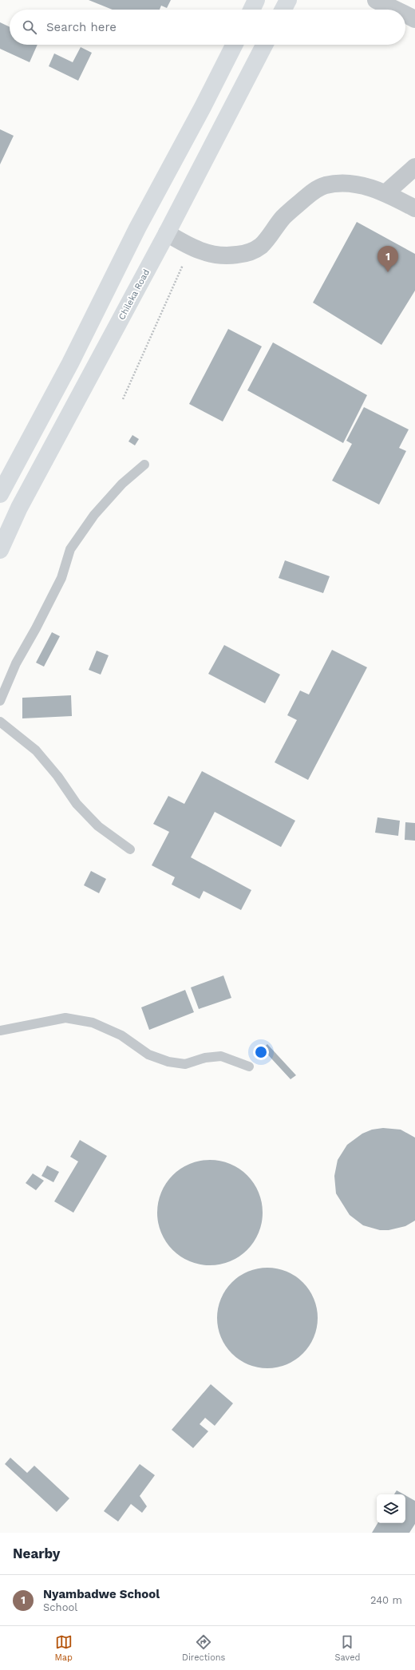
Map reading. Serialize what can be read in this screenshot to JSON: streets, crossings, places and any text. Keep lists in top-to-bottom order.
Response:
{
  "streets": {
    "highway": ["Chileka Road"]
  },
  "page": {
    "search": "Search here",
    "pins": "1",
    "heading": "Nearby",
    "list": [
      {
        "mark": "1",
        "name": "Nyambadwe School",
        "note": "School",
        "value": "240 m"
      }
    ],
    "nav": ["Map", "Directions", "Saved"]
  }
}
